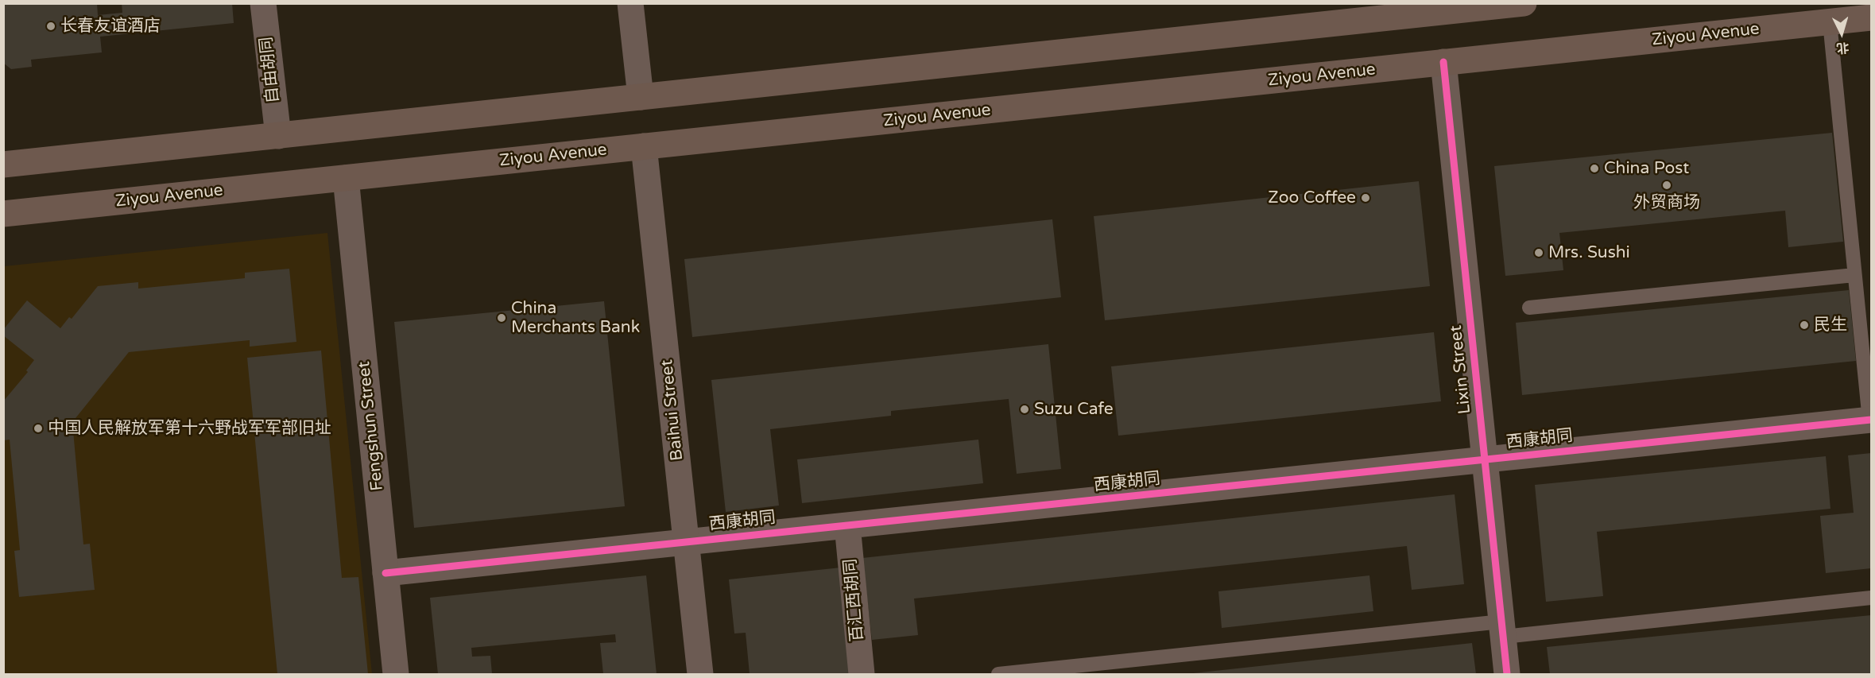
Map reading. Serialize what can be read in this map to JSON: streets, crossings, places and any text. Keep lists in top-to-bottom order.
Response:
{
  "streets": {
    "main road": ["Ziyou Avenue"],
    "street": [
      "自由胡同",
      "Lixin Street",
      "Baihui Street",
      "Fengshun Street",
      "西康胡同",
      "百汇西胡同"
    ]
  },
  "crossings": [
    ["Ziyou Avenue", "Lixin Street"],
    ["Ziyou Avenue", "Baihui Street"],
    ["Ziyou Avenue", "Fengshun Street"],
    ["Lixin Street", "西康胡同"],
    ["Baihui Street", "西康胡同"],
    ["Fengshun Street", "西康胡同"],
    ["西康胡同", "百汇西胡同"]
  ],
  "places": [
    "长春友谊酒店",
    "China Post",
    "外贸商场",
    "Zoo Coffee",
    "Mrs. Sushi",
    "China Merchants Bank",
    "民生",
    "Suzu Cafe",
    "中国人民解放军第十六野战军军部旧址"
  ],
  "north": "bottom"
}
